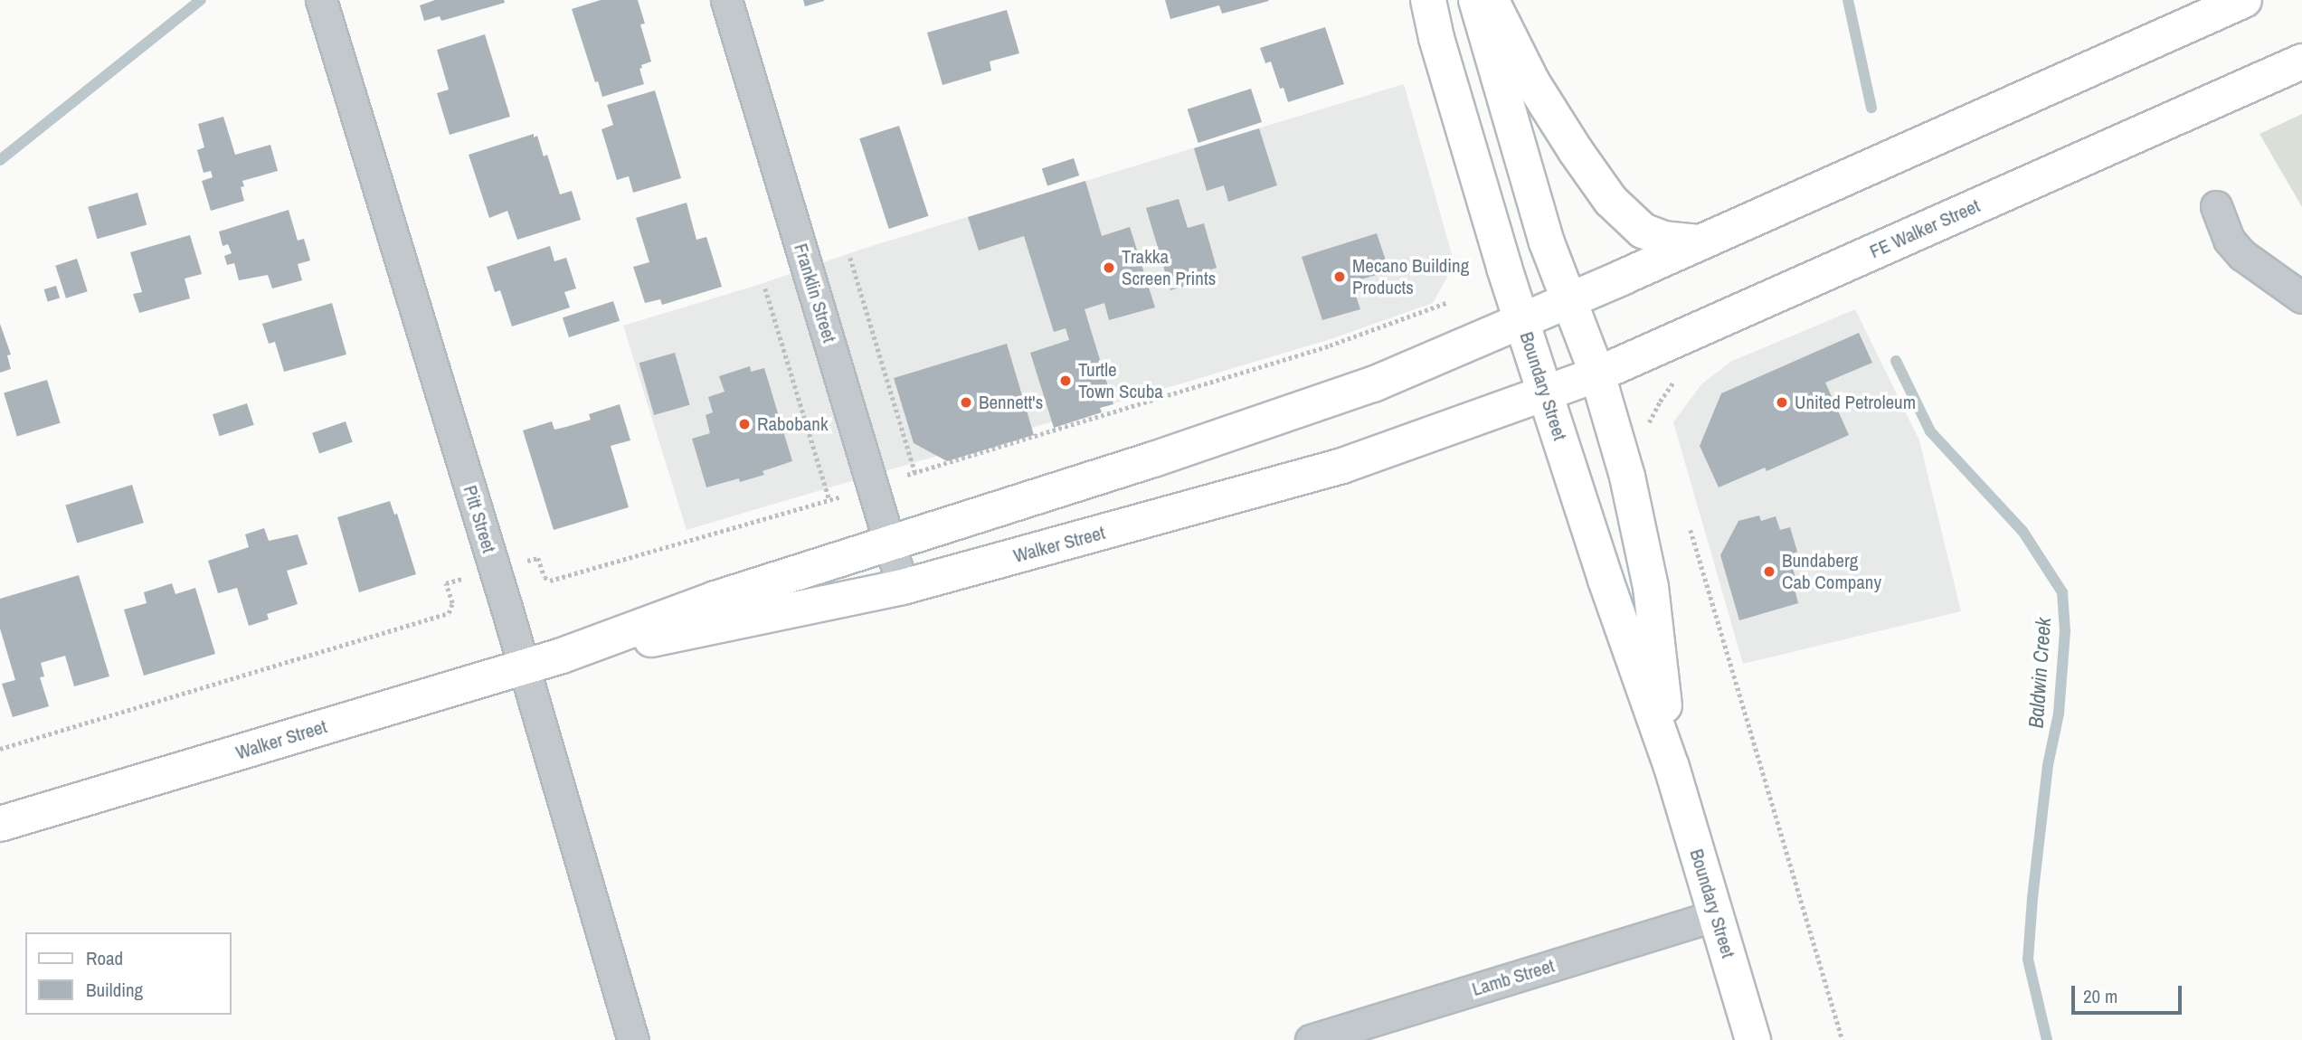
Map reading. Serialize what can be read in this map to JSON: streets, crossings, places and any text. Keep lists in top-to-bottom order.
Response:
{
  "streets": {
    "main road": ["FE Walker Street", "Boundary Street", "Walker Street"],
    "street": ["Franklin Street", "Pitt Street", "Lamb Street"]
  },
  "crossings": [
    ["FE Walker Street", "Boundary Street"],
    ["FE Walker Street", "Walker Street"],
    ["Franklin Street", "Walker Street"],
    ["Boundary Street", "Walker Street"],
    ["Boundary Street", "Lamb Street"],
    ["Pitt Street", "Walker Street"]
  ],
  "water": ["Baldwin Creek"],
  "places": [
    "Trakka Screen Prints",
    "Mecano Building Products",
    "Turtle Town Scuba",
    "Bennett's",
    "United Petroleum",
    "Rabobank",
    "Bundaberg Cab Company"
  ],
  "legend": ["Road", "Building"],
  "scale_bar": "20 m"
}
